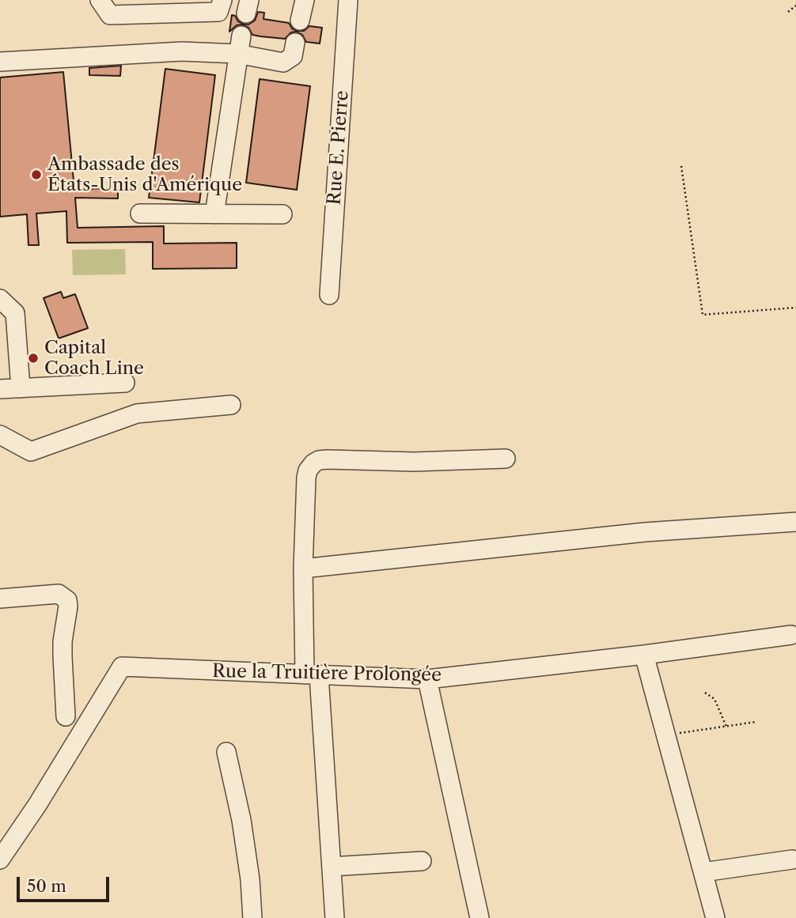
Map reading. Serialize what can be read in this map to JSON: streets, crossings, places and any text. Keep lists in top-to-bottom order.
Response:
{
  "streets": {
    "street": ["Rue E. Pierre", "Rue la Truitière Prolongée"]
  },
  "places": ["Ambassade des États-Unis d'Amérique", "Capital Coach Line"],
  "scale_bar": "50 m"
}
